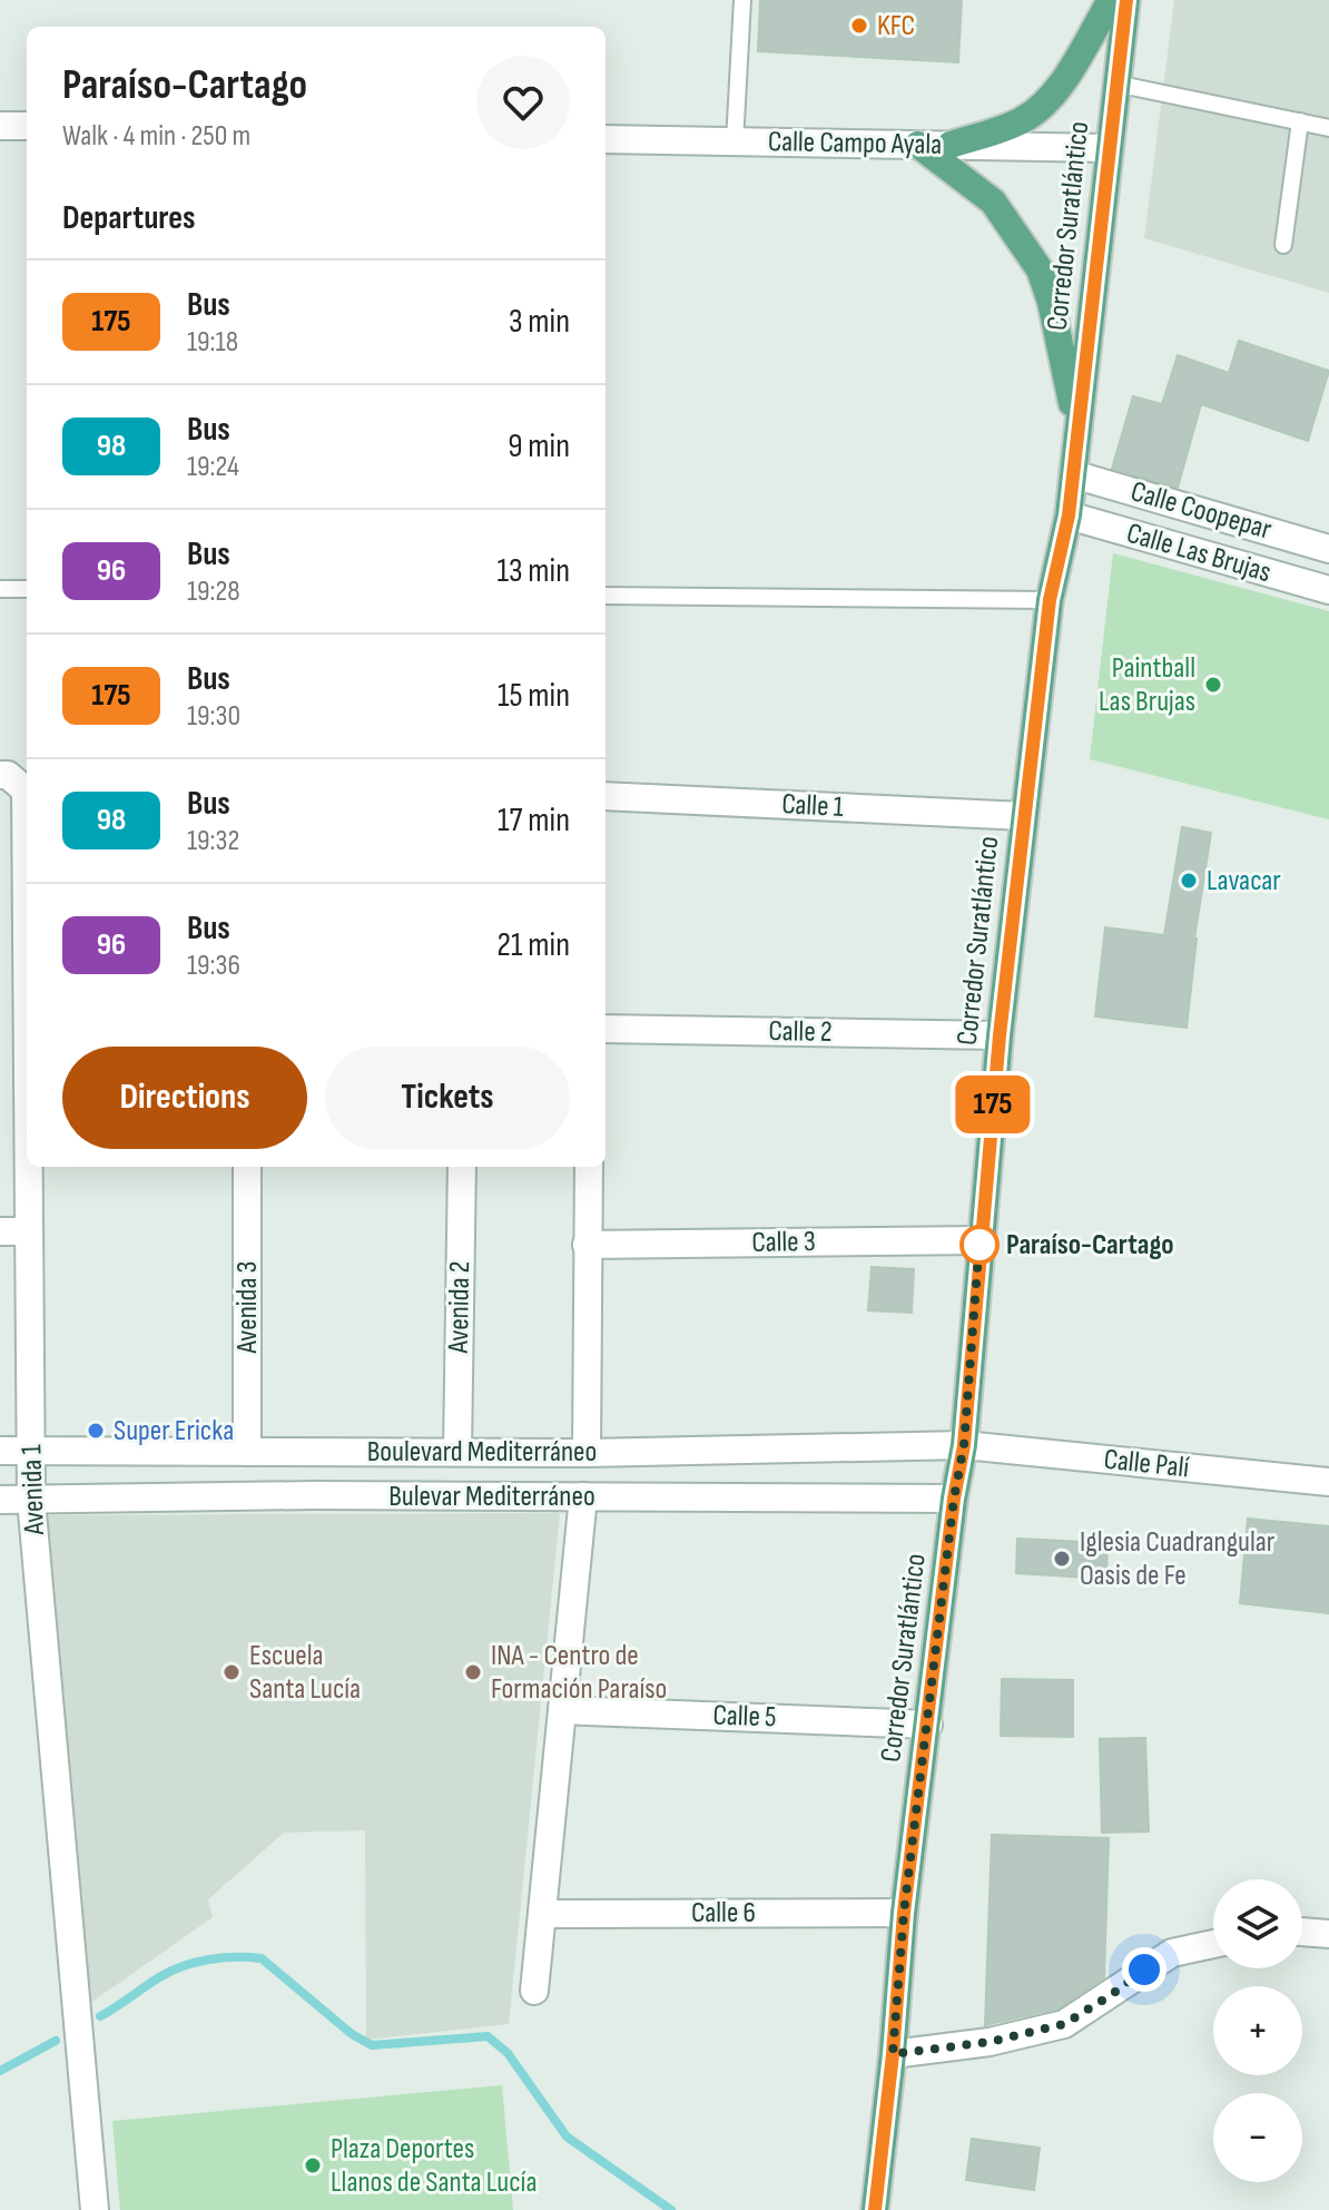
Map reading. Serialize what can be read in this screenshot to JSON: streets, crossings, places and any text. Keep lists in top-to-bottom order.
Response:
{
  "streets": {
    "main road": ["Corredor Suratlántico"],
    "street": [
      "Calle Campo Ayala",
      "Calle Coopepar",
      "Calle Las Brujas",
      "Calle 1",
      "Calle 2",
      "Calle 3",
      "Avenida 3",
      "Avenida 2",
      "Boulevard Mediterráneo",
      "Calle Palí",
      "Avenida 1",
      "Bulevar Mediterráneo",
      "Calle 5",
      "Calle 6"
    ]
  },
  "crossings": [
    ["Calle Campo Ayala", "Corredor Suratlántico"],
    ["Corredor Suratlántico", "Calle Coopepar"],
    ["Corredor Suratlántico", "Calle Las Brujas"],
    ["Corredor Suratlántico", "Calle 1"],
    ["Corredor Suratlántico", "Calle 2"],
    ["Corredor Suratlántico", "Calle 3"],
    ["Corredor Suratlántico", "Boulevard Mediterráneo"],
    ["Corredor Suratlántico", "Calle Palí"],
    ["Corredor Suratlántico", "Bulevar Mediterráneo"],
    ["Corredor Suratlántico", "Calle 5"],
    ["Corredor Suratlántico", "Calle 6"],
    ["Avenida 3", "Boulevard Mediterráneo"],
    ["Avenida 2", "Boulevard Mediterráneo"],
    ["Boulevard Mediterráneo", "Calle Palí"],
    ["Boulevard Mediterráneo", "Avenida 1"],
    ["Avenida 1", "Bulevar Mediterráneo"]
  ],
  "places": [
    "KFC",
    "Paintball Las Brujas",
    "Lavacar",
    "Paraíso-Cartago",
    "Super Ericka",
    "Iglesia Cuadrangular Oasis de Fe",
    "Escuela Santa Lucía",
    "INA - Centro de Formación Paraíso",
    "Plaza Deportes Llanos de Santa Lucía"
  ],
  "lines": ["bus line 175"],
  "page": {
    "on_map": "175",
    "heading": [
      ["Paraíso-Cartago", "Walk · 4 min · 250 m"],
      "Departures"
    ],
    "list": [
      {
        "mark": "175",
        "name": "Bus",
        "note": "19:18",
        "value": "3 min"
      },
      {
        "mark": "98",
        "name": "Bus",
        "note": "19:24",
        "value": "9 min"
      },
      {
        "mark": "96",
        "name": "Bus",
        "note": "19:28",
        "value": "13 min"
      },
      {
        "mark": "175",
        "name": "Bus",
        "note": "19:30",
        "value": "15 min"
      },
      {
        "mark": "98",
        "name": "Bus",
        "note": "19:32",
        "value": "17 min"
      },
      {
        "mark": "96",
        "name": "Bus",
        "note": "19:36",
        "value": "21 min"
      }
    ],
    "buttons": ["Directions", "Tickets"],
    "map_buttons": ["+", "−"]
  }
}
